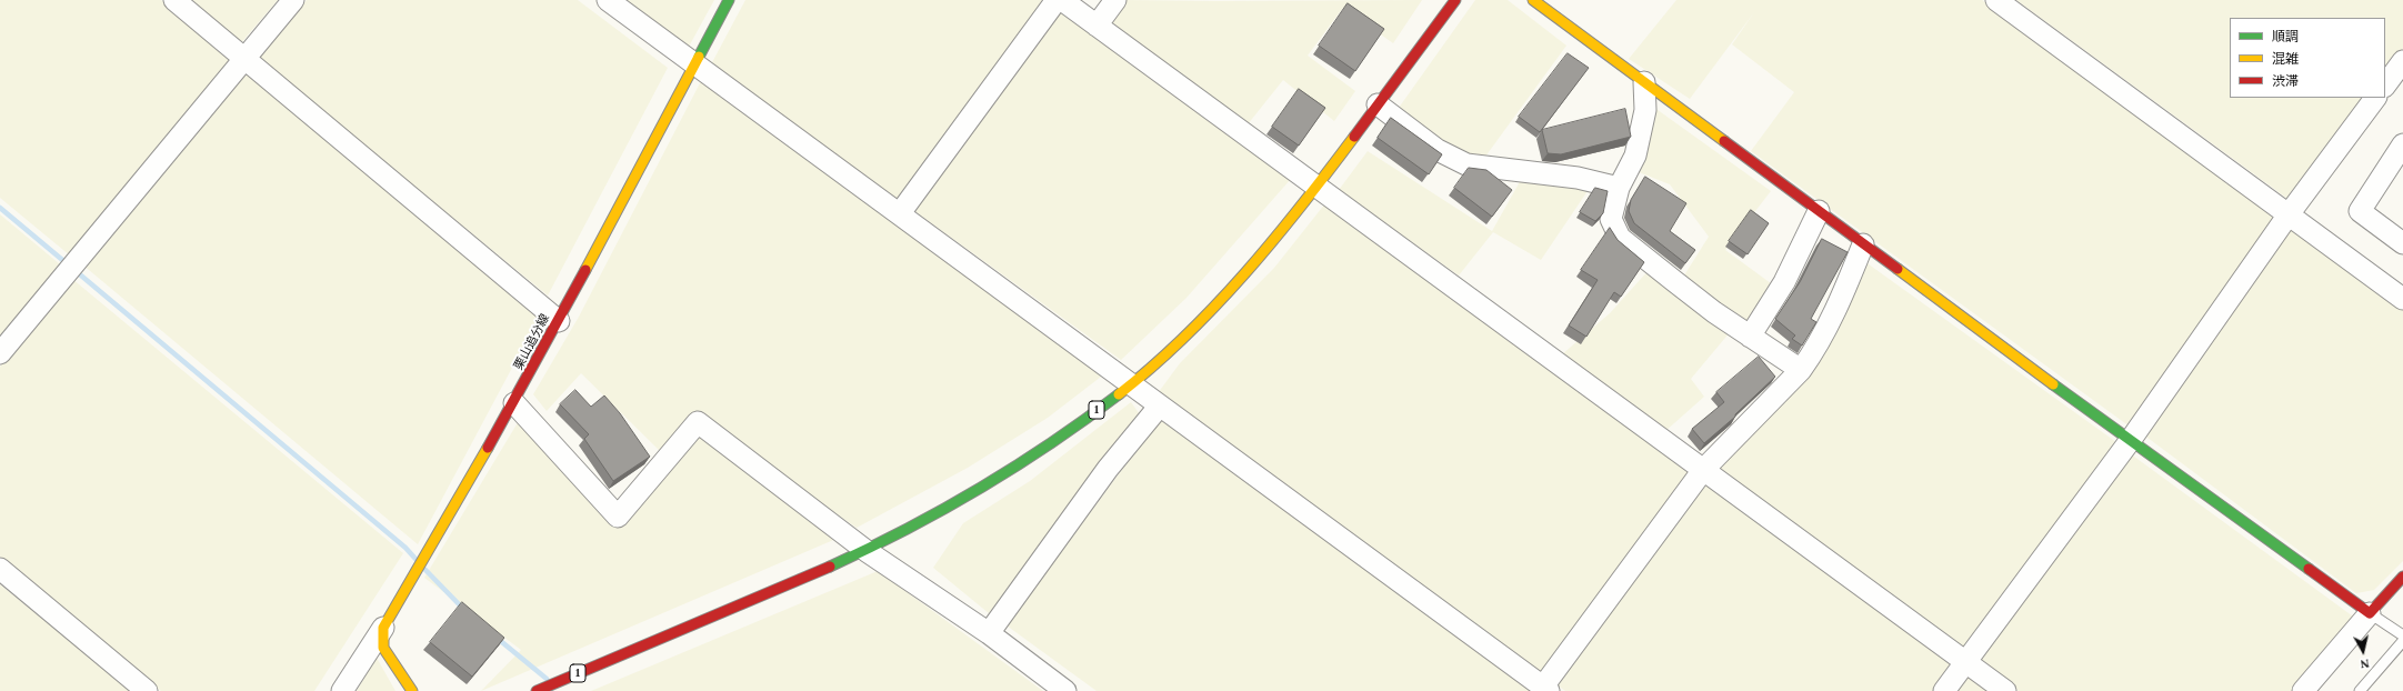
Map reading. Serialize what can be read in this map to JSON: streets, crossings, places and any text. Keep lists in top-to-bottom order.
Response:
{
  "streets": {
    "main road": ["栗山追分線", "1"]
  },
  "legend": ["順調", "混雑", "渋滞"],
  "north": "bottom"
}
